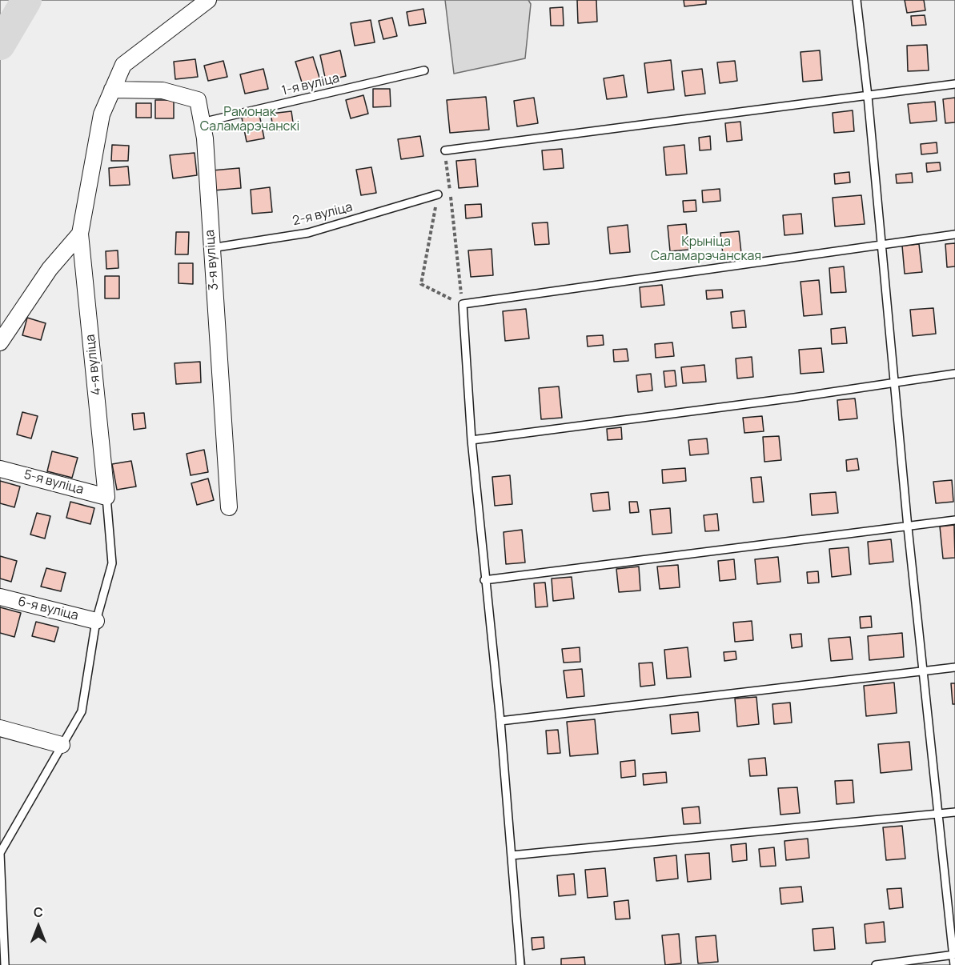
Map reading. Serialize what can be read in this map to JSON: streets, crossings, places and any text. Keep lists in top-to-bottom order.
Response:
{
  "streets": {
    "street": [
      "3-я вуліца",
      "4-я вуліца",
      "5-я вуліца",
      "6-я вуліца"
    ],
    "lane": ["1-я вуліца", "2-я вуліца"]
  },
  "crossings": [
    ["1-я вуліца", "3-я вуліца"],
    ["2-я вуліца", "3-я вуліца"],
    ["4-я вуліца", "5-я вуліца"]
  ],
  "parks": ["Рамонак Саламарэчанскі", "Крыніца Саламарэчанская"],
  "north": "top"
}
